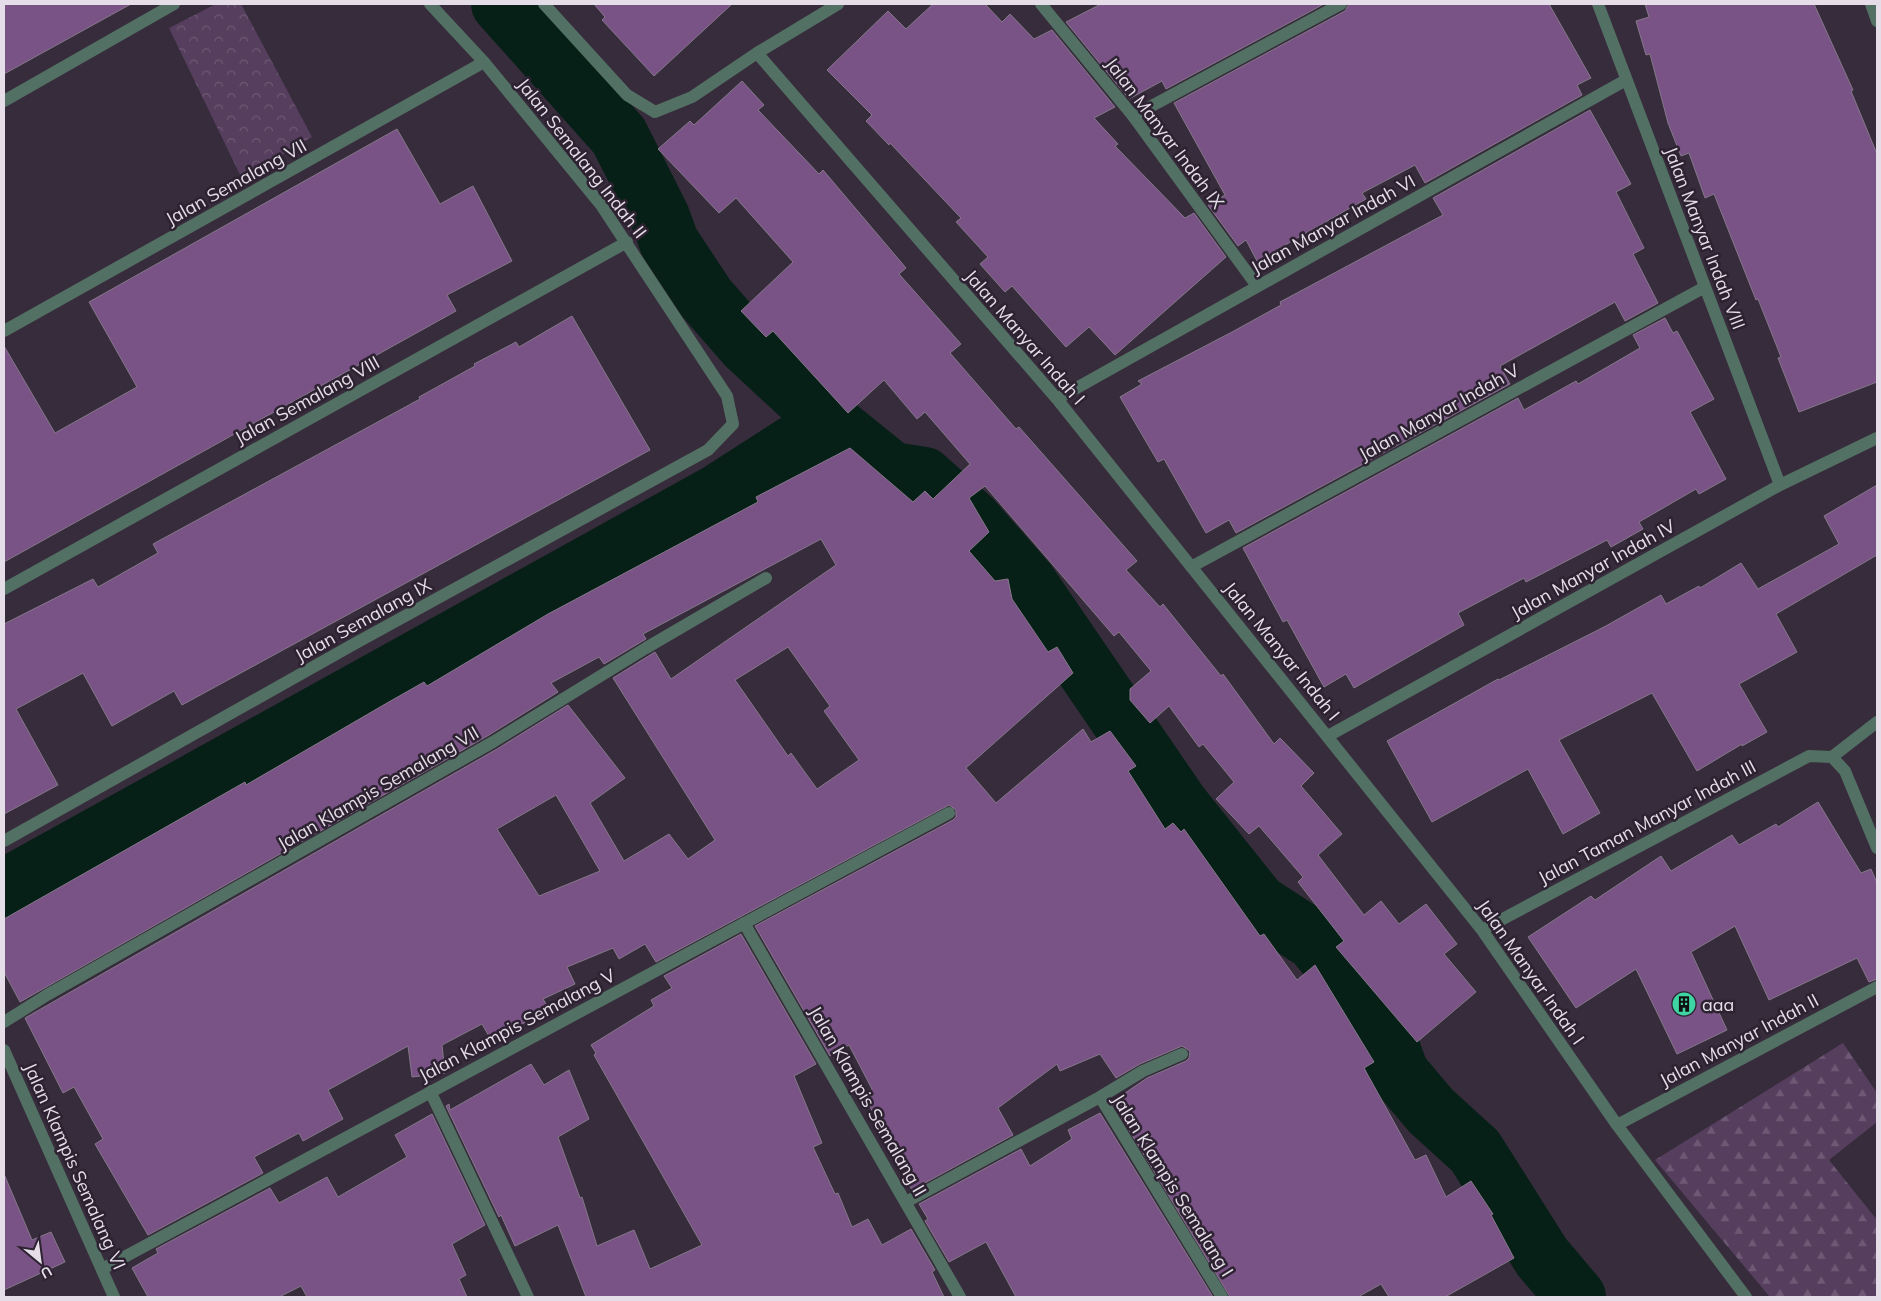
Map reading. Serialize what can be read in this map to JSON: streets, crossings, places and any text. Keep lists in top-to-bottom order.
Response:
{
  "streets": {
    "street": [
      "Jalan Manyar Indah IX",
      "Jalan Semalang Indah II",
      "Jalan Semalang VII",
      "Jalan Manyar Indah VI",
      "Jalan Manyar Indah VIII",
      "Jalan Manyar Indah I",
      "Jalan Semalang VIII",
      "Jalan Manyar Indah V",
      "Jalan Manyar Indah IV",
      "Jalan Semalang IX",
      "Jalan Klampis Semalang VII",
      "Jalan Taman Manyar Indah III",
      "Jalan Klampis Semalang V",
      "Jalan Manyar Indah II",
      "Jalan Klampis Semalang II",
      "Jalan Klampis Semalang VI",
      "Jalan Klampis Semalang I"
    ]
  },
  "crossings": [
    ["Jalan Manyar Indah IX", "Jalan Manyar Indah VI"],
    ["Jalan Semalang Indah II", "Jalan Semalang VII"],
    ["Jalan Semalang Indah II", "Jalan Semalang VIII"],
    ["Jalan Semalang Indah II", "Jalan Semalang IX"],
    ["Jalan Manyar Indah VI", "Jalan Manyar Indah VIII"],
    ["Jalan Manyar Indah VI", "Jalan Manyar Indah I"],
    ["Jalan Manyar Indah VIII", "Jalan Manyar Indah V"],
    ["Jalan Manyar Indah VIII", "Jalan Manyar Indah IV"],
    ["Jalan Manyar Indah I", "Jalan Manyar Indah V"],
    ["Jalan Manyar Indah I", "Jalan Manyar Indah IV"],
    ["Jalan Manyar Indah I", "Jalan Taman Manyar Indah III"],
    ["Jalan Manyar Indah I", "Jalan Manyar Indah II"],
    ["Jalan Klampis Semalang V", "Jalan Klampis Semalang II"],
    ["Jalan Klampis Semalang V", "Jalan Klampis Semalang VI"],
    ["Jalan Klampis Semalang II", "Jalan Klampis Semalang I"]
  ],
  "places": {
    "building": ["aaa"]
  },
  "north": "bottom right"
}
